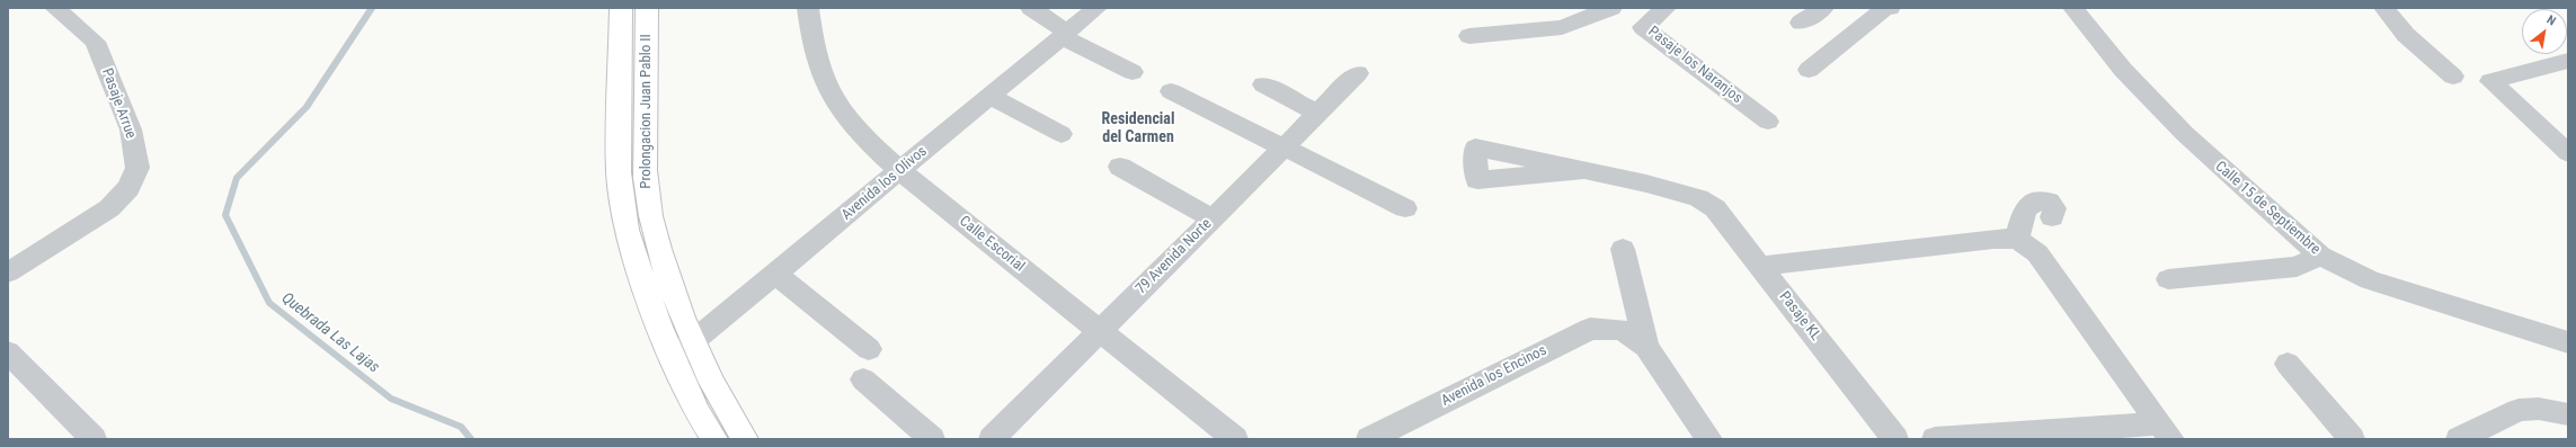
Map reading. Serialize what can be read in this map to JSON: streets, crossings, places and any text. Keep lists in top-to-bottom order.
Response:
{
  "streets": {
    "main road": ["Prolongacion Juan Pablo II"],
    "street": [
      "Pasaje los Naranjos",
      "Pasaje Arrue",
      "Avenida los Olivos",
      "Calle 15 de Septiembre",
      "Calle Escorial",
      "79 Avenida Norte",
      "Pasaje KL",
      "Avenida los Encinos"
    ]
  },
  "crossings": [
    ["Prolongacion Juan Pablo II", "Avenida los Olivos"],
    ["Avenida los Olivos", "Calle Escorial"],
    ["Calle Escorial", "79 Avenida Norte"]
  ],
  "districts": ["Residencial del Carmen"],
  "water": ["Quebrada Las Lajas"],
  "north": "top right"
}
